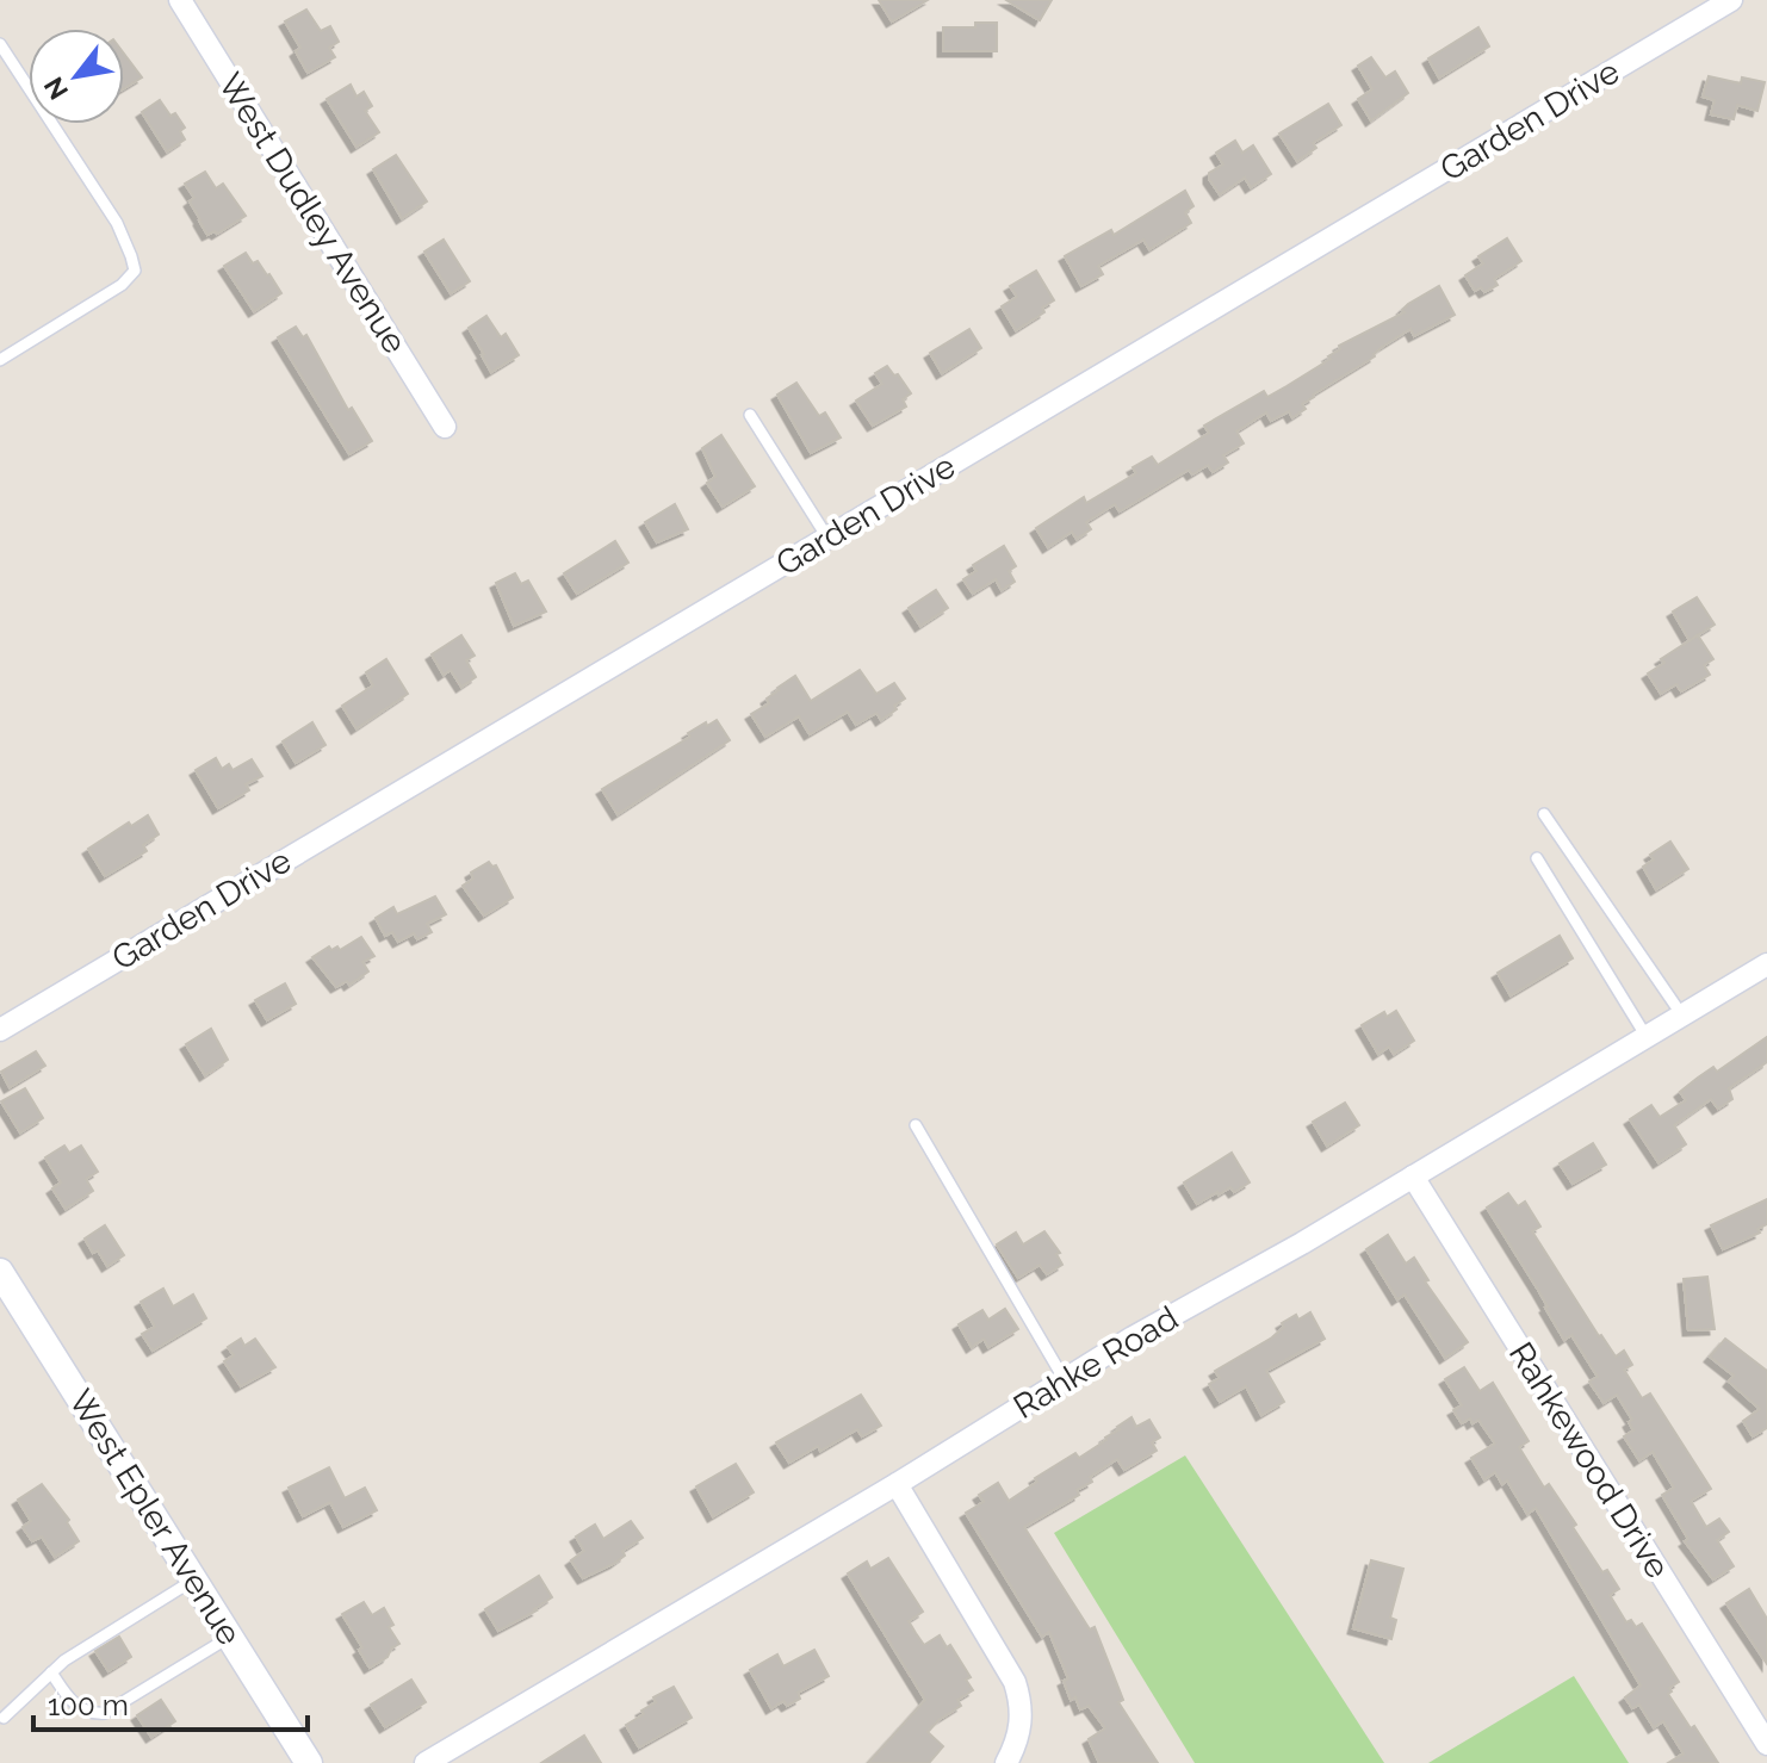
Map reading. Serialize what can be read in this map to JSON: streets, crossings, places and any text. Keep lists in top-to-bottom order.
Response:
{
  "streets": {
    "street": [
      "Garden Drive",
      "West Dudley Avenue",
      "Rahke Road",
      "Rahkewood Drive",
      "West Epler Avenue"
    ]
  },
  "crossings": [
    ["Rahke Road", "Rahkewood Drive"]
  ],
  "scale_bar": "100 m",
  "north": "bottom left"
}
